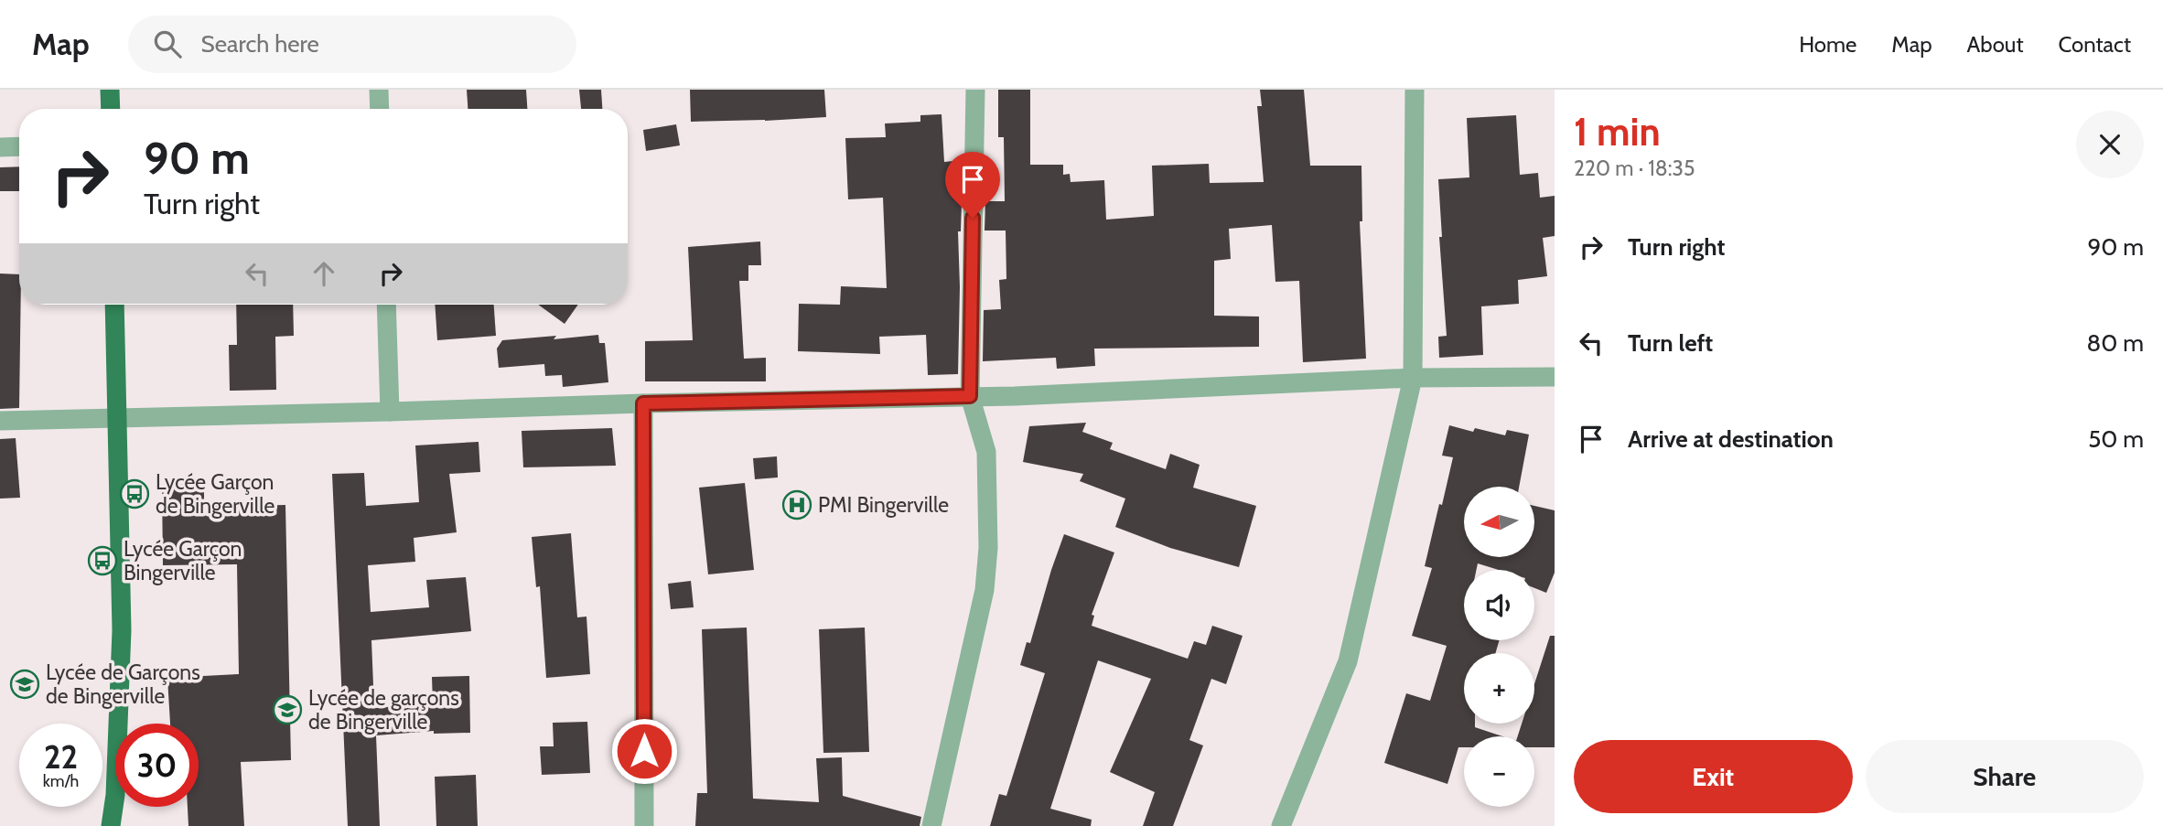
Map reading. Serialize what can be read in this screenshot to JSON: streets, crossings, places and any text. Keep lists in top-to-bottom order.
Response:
{
  "places": {
    "bus stop": ["Lycée Garçon de Bingerville", "Lycée Garçon Bingerville"],
    "hospital": ["PMI Bingerville"],
    "school or university": ["Lycée de Garçons de Bingerville", "Lycée de garçons de Bingerville"]
  },
  "north": "left",
  "page": {
    "header": "Map",
    "search": "Search here",
    "nav": [
      "Home",
      "Map",
      "About",
      "Contact"
    ],
    "heading": ["1 min", "220 m · 18:35"],
    "turn": ["90 m", "Turn right"],
    "list": [
      {
        "name": "Turn right",
        "value": "90 m"
      },
      {
        "name": "Turn left",
        "value": "80 m"
      },
      {
        "name": "Arrive at destination",
        "value": "50 m"
      }
    ],
    "map_buttons": ["+", "−"],
    "speed": "22 km/h",
    "limit": "30",
    "buttons": ["Exit", "Share"]
  }
}
